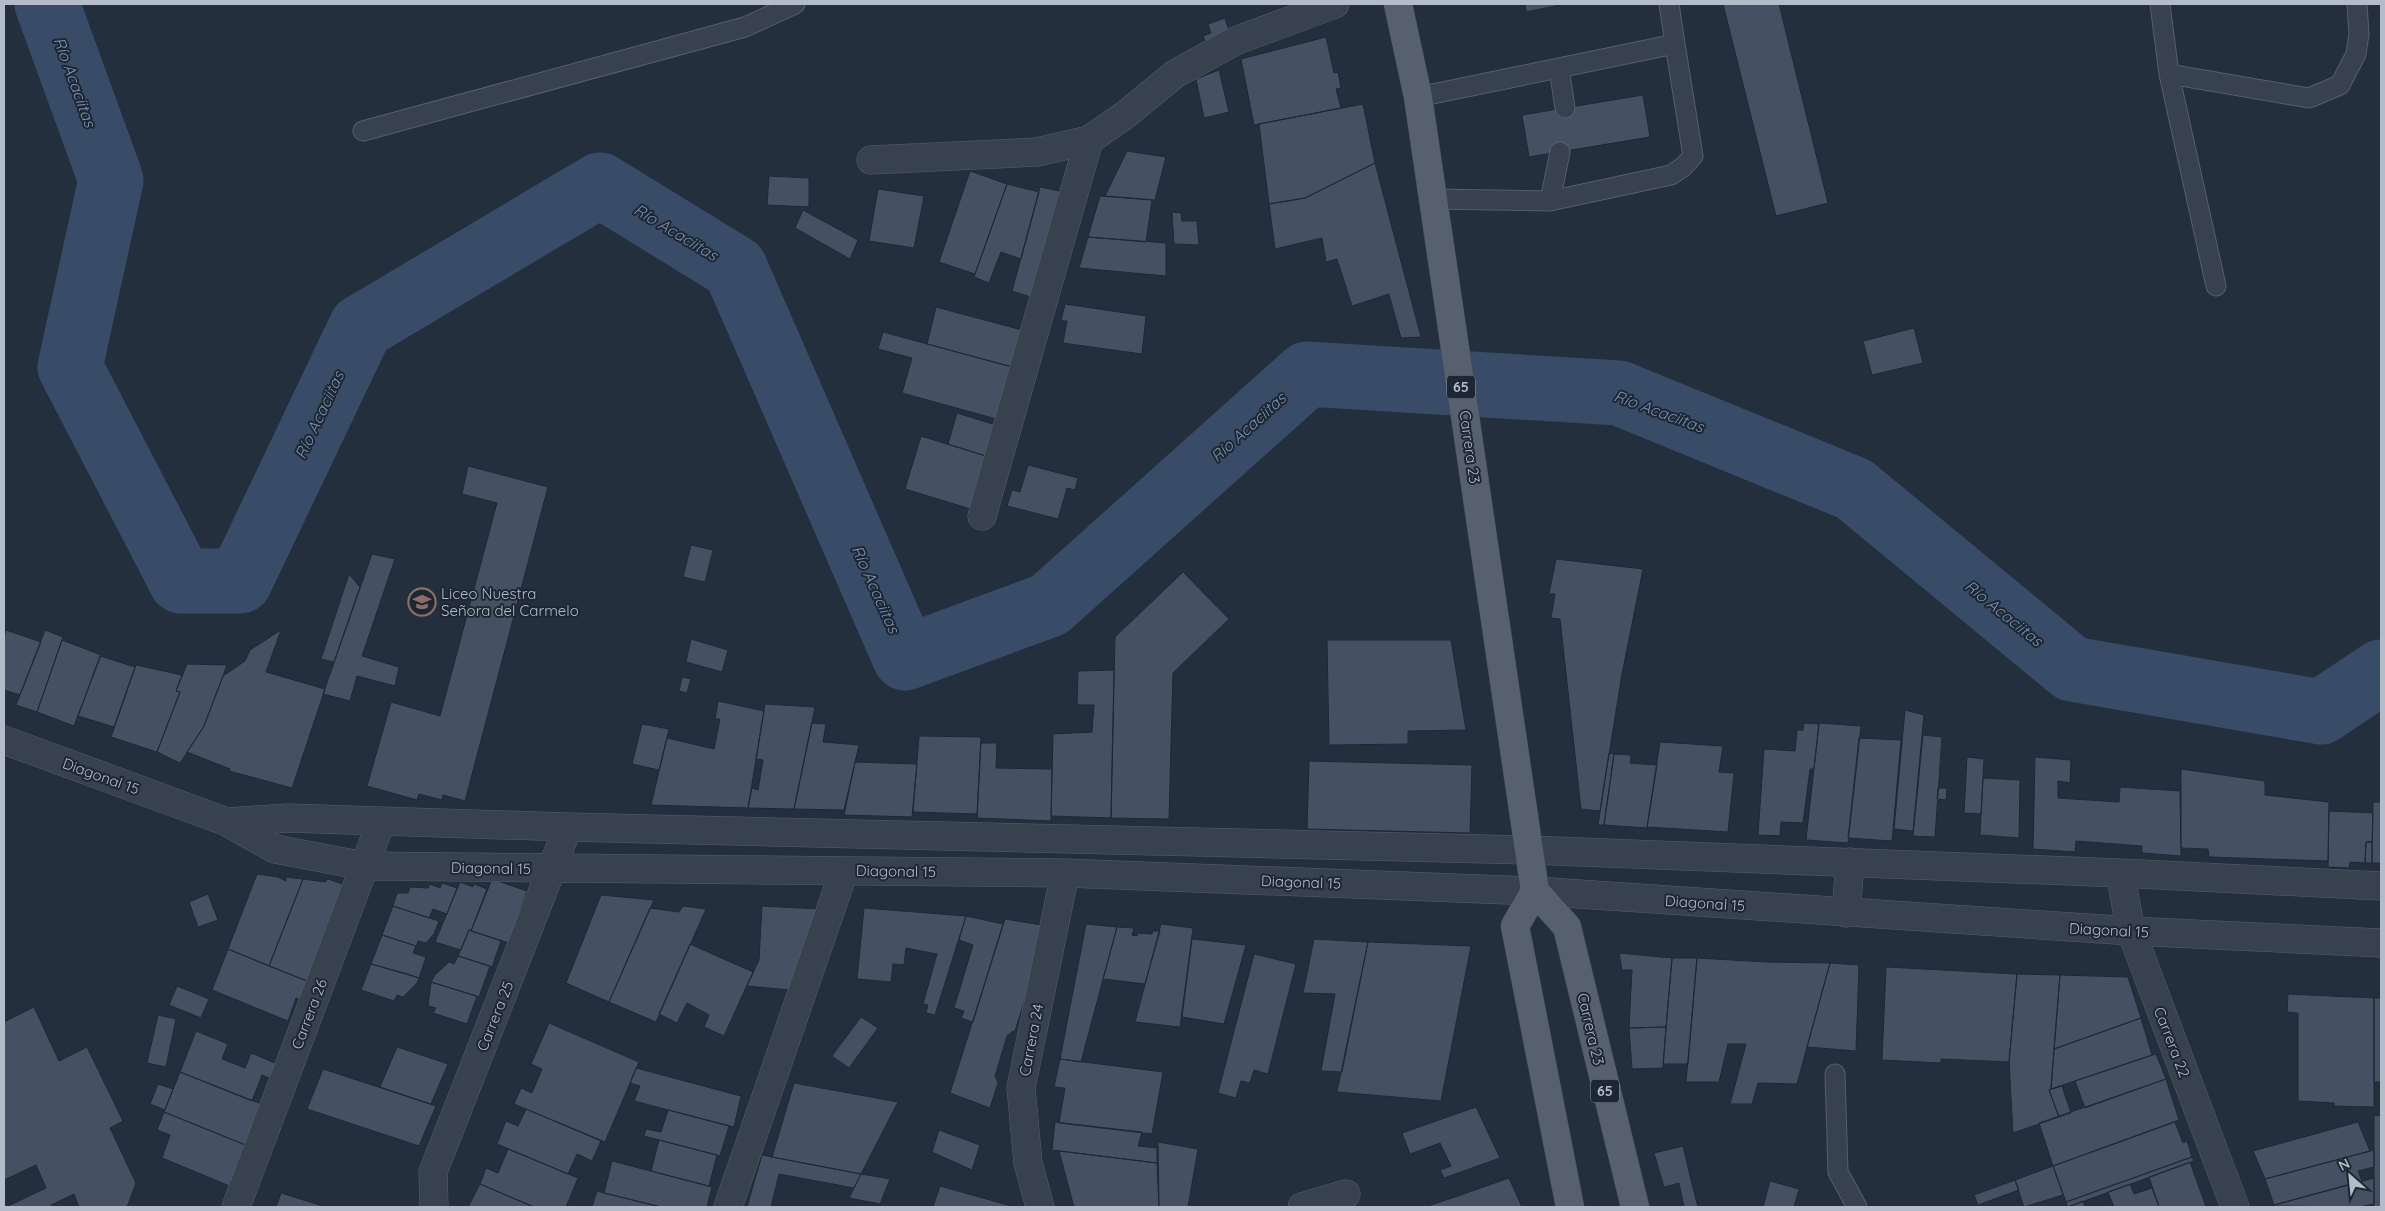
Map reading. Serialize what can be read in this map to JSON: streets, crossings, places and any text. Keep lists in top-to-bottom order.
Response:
{
  "streets": {
    "main road": ["65", "Carrera 23"],
    "street": [
      "Diagonal 15",
      "Carrera 26",
      "Carrera 25",
      "Carrera 24",
      "Carrera 22"
    ]
  },
  "crossings": [
    ["Carrera 23", "Diagonal 15"],
    ["Diagonal 15", "Carrera 26"],
    ["Diagonal 15", "Carrera 25"],
    ["Diagonal 15", "Carrera 24"],
    ["Diagonal 15", "Carrera 22"]
  ],
  "water": ["Río Acaciitas"],
  "places": {
    "school or university": ["Liceo Nuestra Señora del Carmelo"]
  },
  "north": "top left"
}
